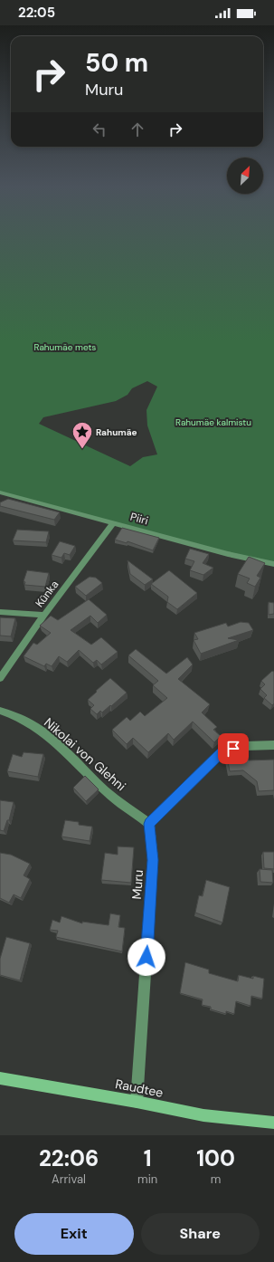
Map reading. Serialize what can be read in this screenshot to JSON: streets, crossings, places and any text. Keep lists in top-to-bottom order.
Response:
{
  "streets": {
    "street": [
      "Piiri",
      "Künka",
      "Nikolai von Glehni",
      "Muru",
      "Raudtee"
    ]
  },
  "crossings": [
    ["Piiri", "Künka"],
    ["Nikolai von Glehni", "Muru"],
    ["Muru", "Raudtee"]
  ],
  "parks": ["Rahumäe mets", "Rahumäe kalmistu"],
  "places": {
    "place": ["Rahumäe"]
  },
  "north": "top right",
  "page": {
    "status": "22:05",
    "turn": ["50 m", "Muru"],
    "eta": [
      "22:06",
      "Arrival",
      "1",
      "min",
      "100",
      "m"
    ],
    "buttons": ["Exit", "Share"]
  }
}
